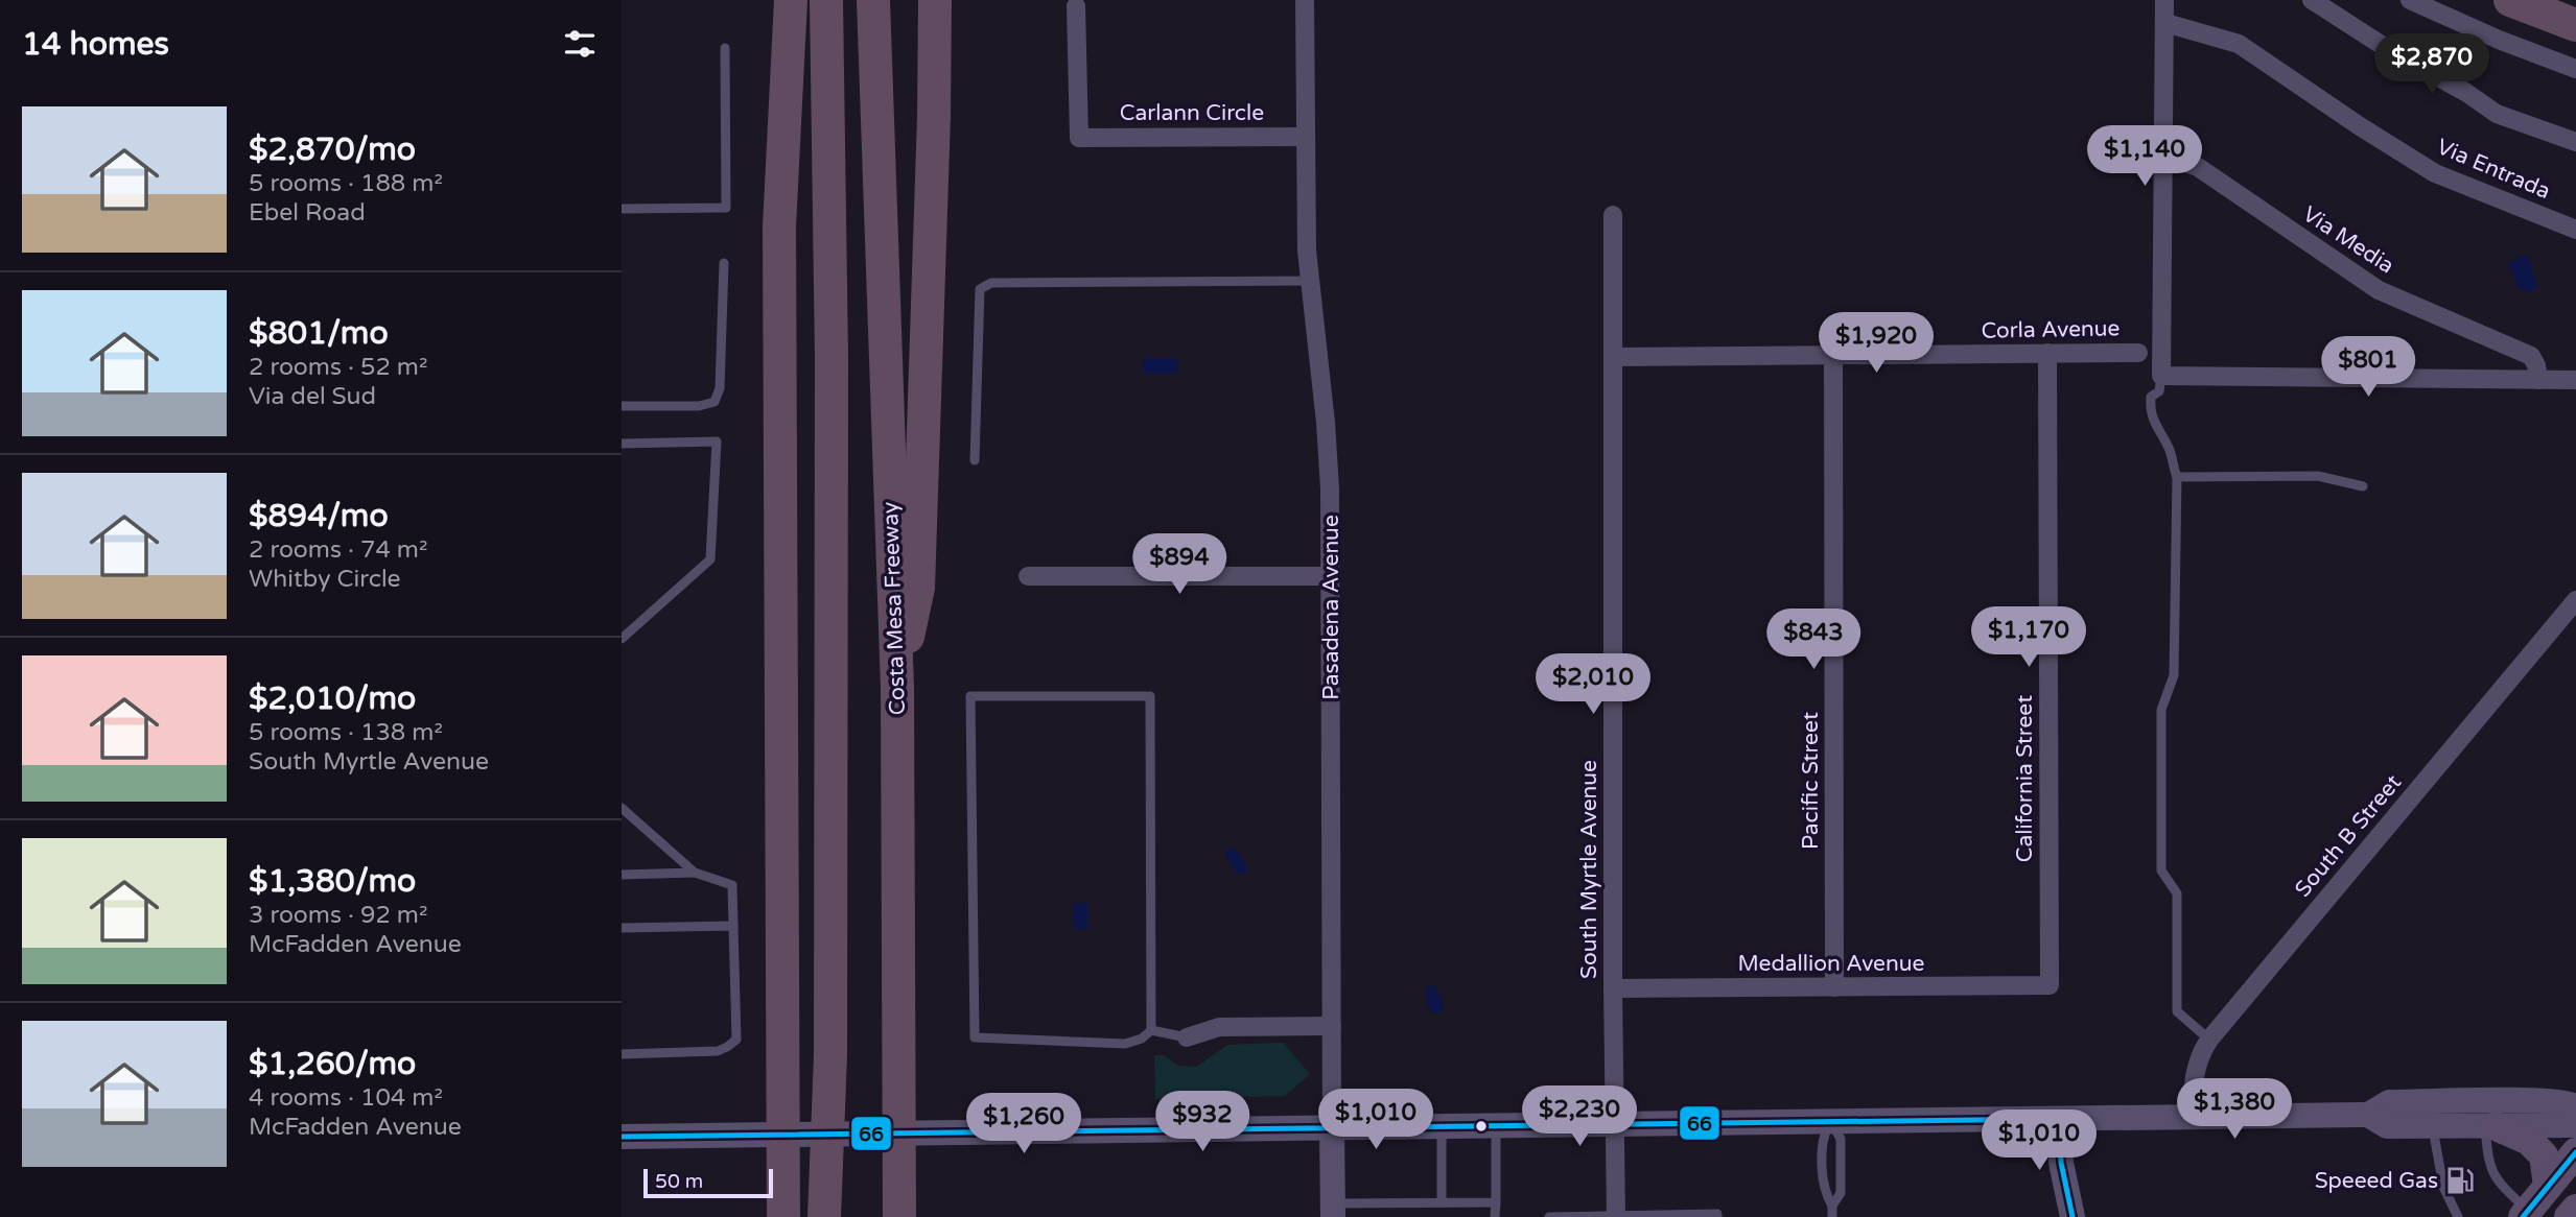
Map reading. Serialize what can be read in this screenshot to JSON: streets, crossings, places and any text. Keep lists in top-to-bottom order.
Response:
{
  "streets": {
    "highway": ["Costa Mesa Freeway"],
    "main road": ["Pasadena Avenue"],
    "street": [
      "Carlann Circle",
      "Via Entrada",
      "Via Media",
      "Corla Avenue",
      "California Street",
      "Pacific Street",
      "South B Street",
      "South Myrtle Avenue",
      "Medallion Avenue"
    ]
  },
  "crossings": [
    ["Carlann Circle", "Pasadena Avenue"],
    ["Corla Avenue", "California Street"],
    ["Corla Avenue", "Pacific Street"],
    ["Corla Avenue", "South Myrtle Avenue"],
    ["California Street", "Medallion Avenue"],
    ["Pacific Street", "Medallion Avenue"],
    ["South Myrtle Avenue", "Medallion Avenue"]
  ],
  "places": {
    "fuel station": ["Speeed Gas"]
  },
  "lines": ["transit line 66"],
  "scale_bar": "50 m",
  "page": {
    "heading": "14 homes",
    "price": [
      "$2,870",
      "$1,140",
      "$1,920",
      "$801",
      "$894",
      "$1,170",
      "$843",
      "$2,010",
      "$1,380",
      "$2,230",
      "$1,010",
      "$932",
      "$1,260",
      "$1,010"
    ],
    "list": [
      {
        "name": "$2,870/mo",
        "note": "5 rooms · 188 m² · Ebel Road"
      },
      {
        "name": "$801/mo",
        "note": "2 rooms · 52 m² · Via del Sud"
      },
      {
        "name": "$894/mo",
        "note": "2 rooms · 74 m² · Whitby Circle"
      },
      {
        "name": "$2,010/mo",
        "note": "5 rooms · 138 m² · South Myrtle Avenue"
      },
      {
        "name": "$1,380/mo",
        "note": "3 rooms · 92 m² · McFadden Avenue"
      },
      {
        "name": "$1,260/mo",
        "note": "4 rooms · 104 m² · McFadden Avenue"
      }
    ],
    "scale": "50 m"
  }
}
